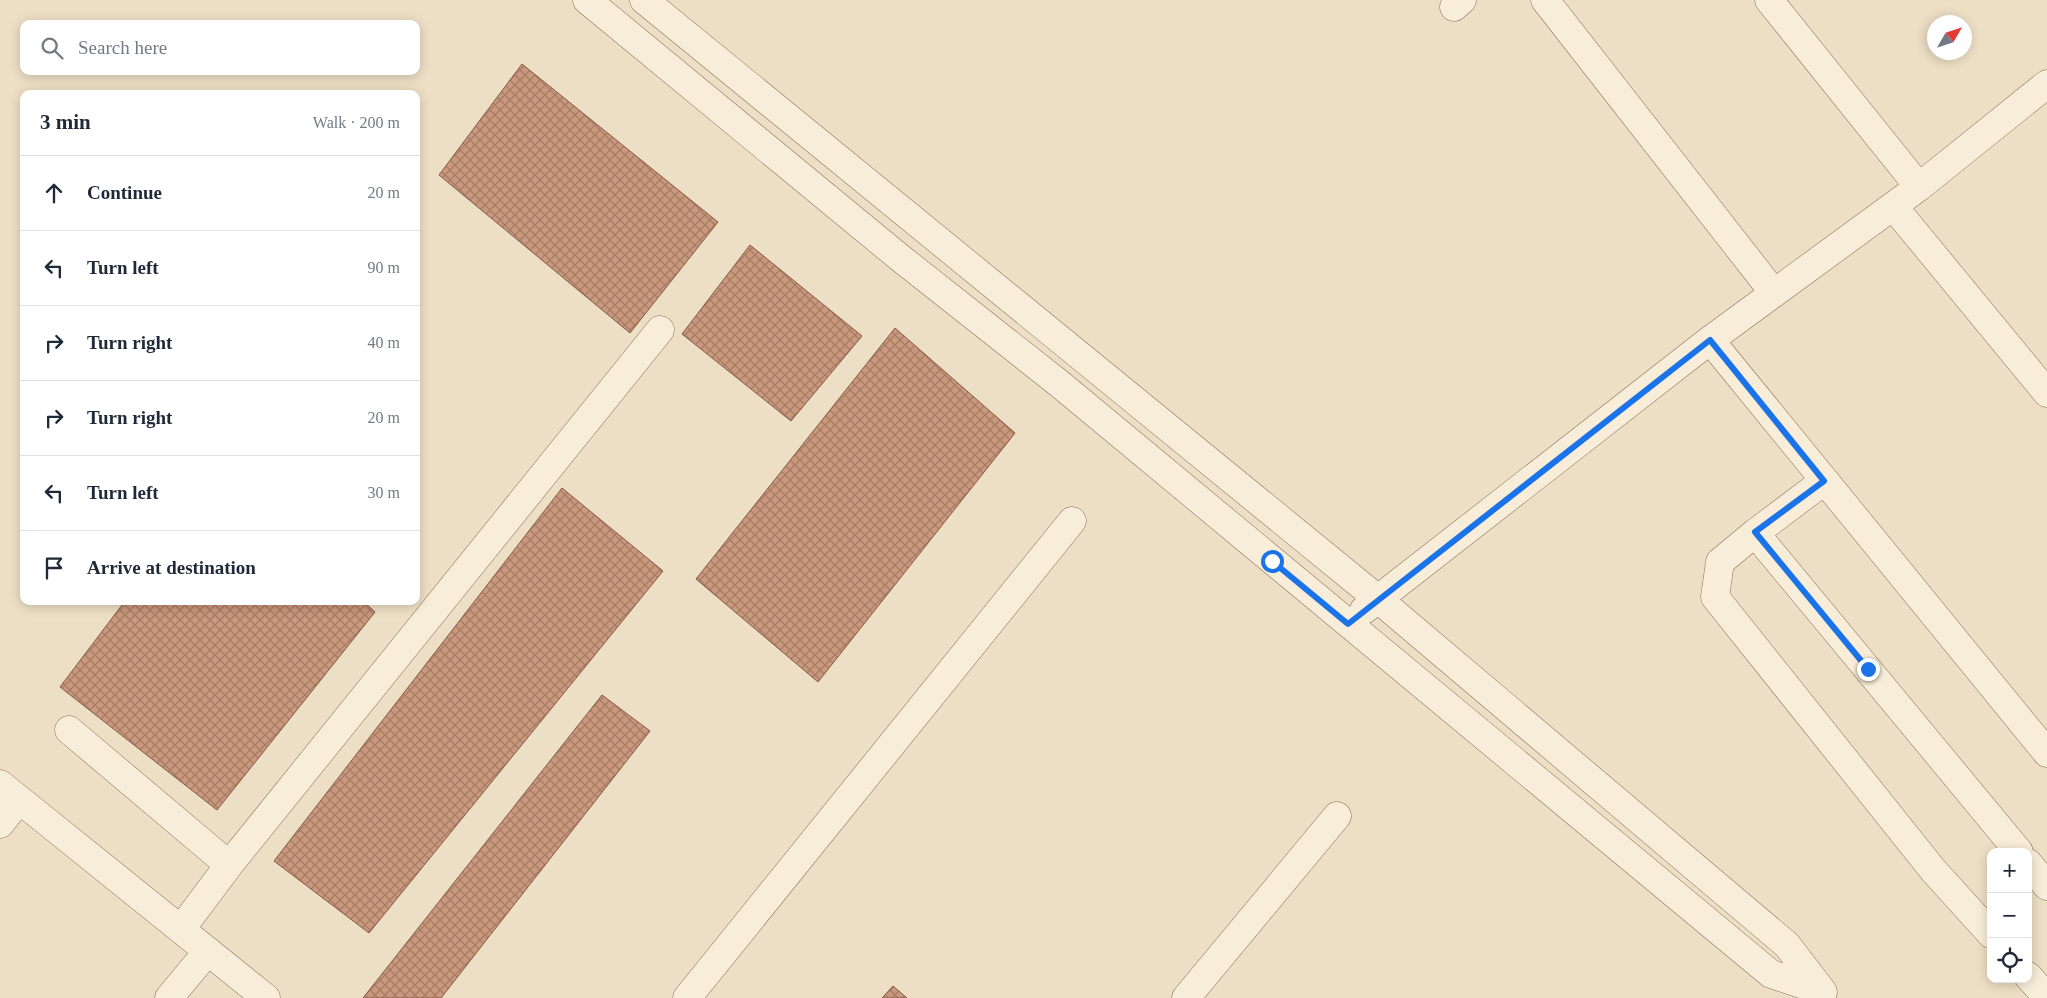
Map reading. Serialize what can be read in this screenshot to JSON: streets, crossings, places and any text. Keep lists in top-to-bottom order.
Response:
{
  "north": "top right",
  "page": {
    "search": "Search here",
    "heading": ["3 min", "Walk · 200 m"],
    "list": [
      ["Continue", "20 m"],
      ["Turn left", "90 m"],
      ["Turn right", "40 m"],
      ["Turn right", "20 m"],
      ["Turn left", "30 m"],
      "Arrive at destination"
    ],
    "map_buttons": ["+", "−"]
  }
}
